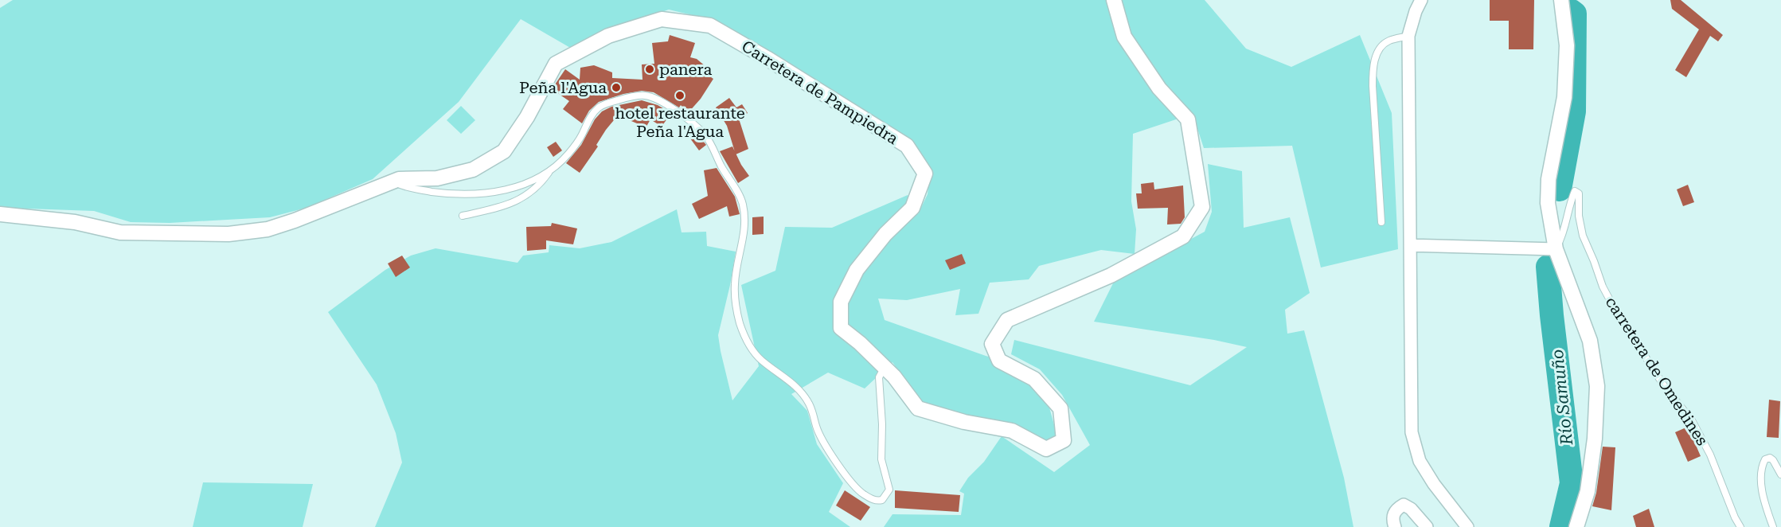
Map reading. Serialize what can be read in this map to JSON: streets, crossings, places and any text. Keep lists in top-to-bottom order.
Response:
{
  "streets": {
    "street": ["Carretera de Pampiedra"],
    "lane": ["carretera de Omedines"]
  },
  "water": ["Río Samuño"],
  "places": ["panera", "Peña l'Agua", "hotel restaurante Peña l'Agua"]
}
